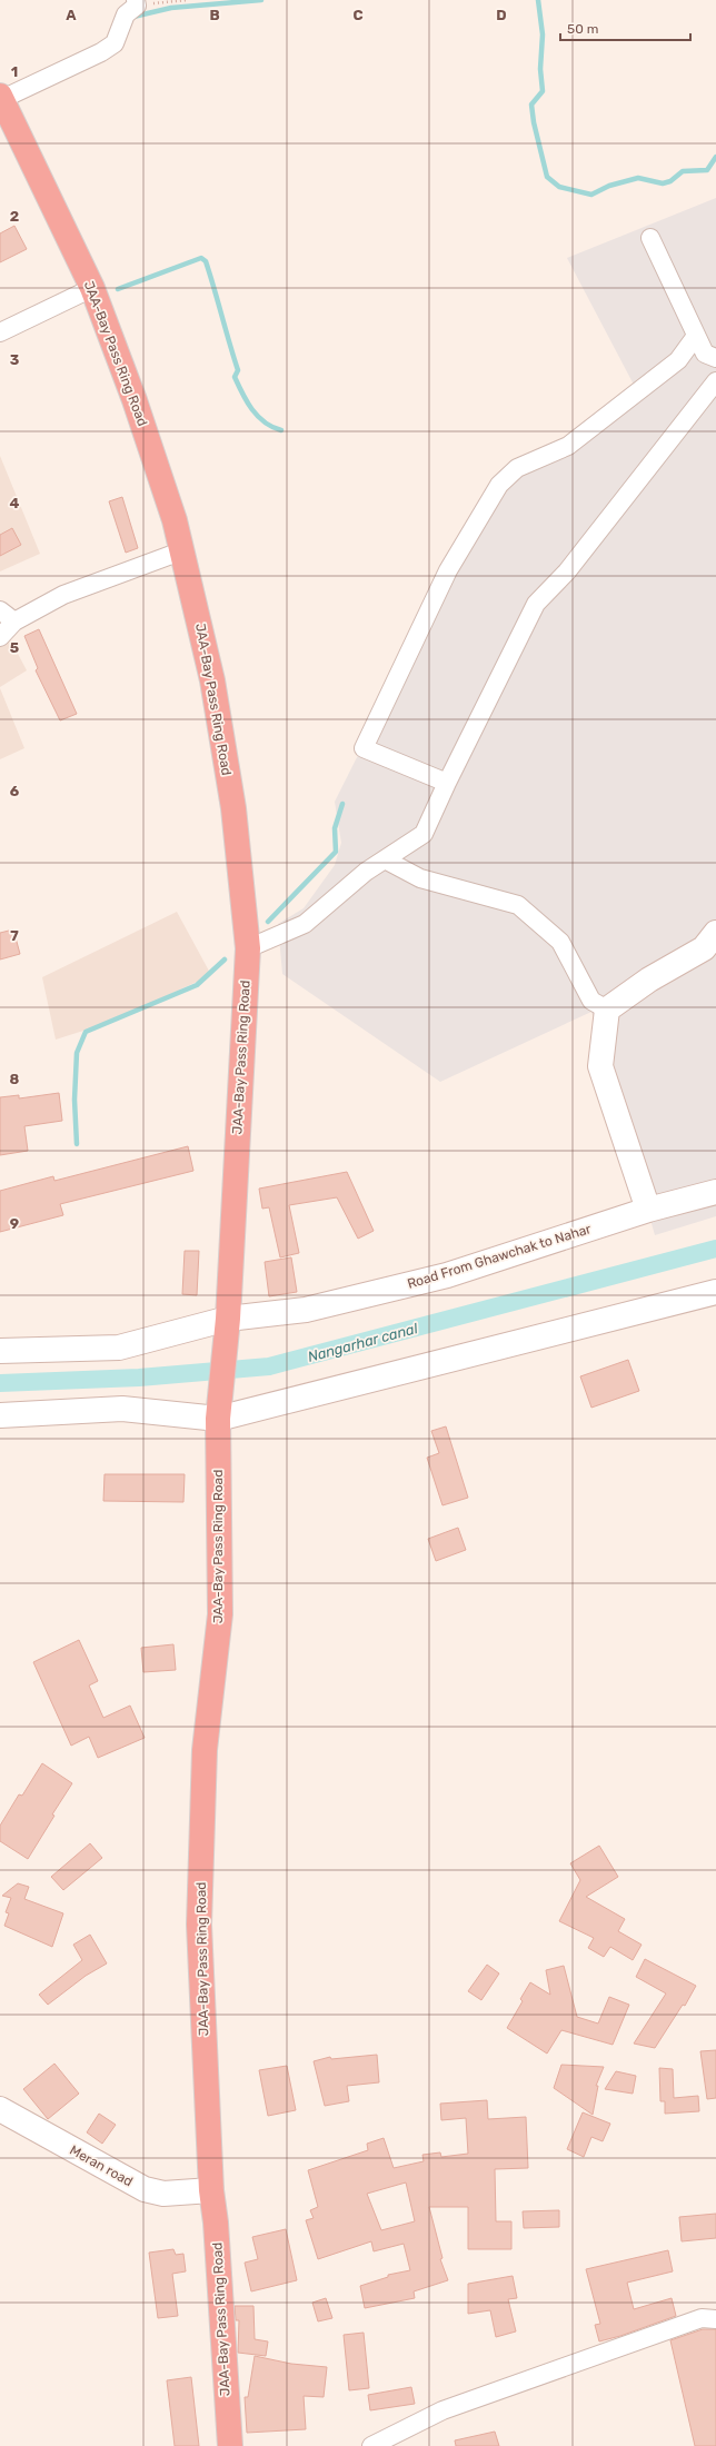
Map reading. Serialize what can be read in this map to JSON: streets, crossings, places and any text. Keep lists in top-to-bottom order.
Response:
{
  "streets": {
    "highway": ["JAA-Bay Pass Ring Road"],
    "street": ["Road From Ghawchak to Nahar", "Meran road"]
  },
  "crossings": [
    ["JAA-Bay Pass Ring Road", "Road From Ghawchak to Nahar"],
    ["JAA-Bay Pass Ring Road", "Meran road"]
  ],
  "water": ["Nangarhar canal"],
  "scale_bar": "50 m",
  "grid": {
    "columns": [
      "A",
      "B",
      "C",
      "D"
    ],
    "rows": [
      "1",
      "2",
      "3",
      "4",
      "5",
      "6",
      "7",
      "8",
      "9"
    ]
  }
}
